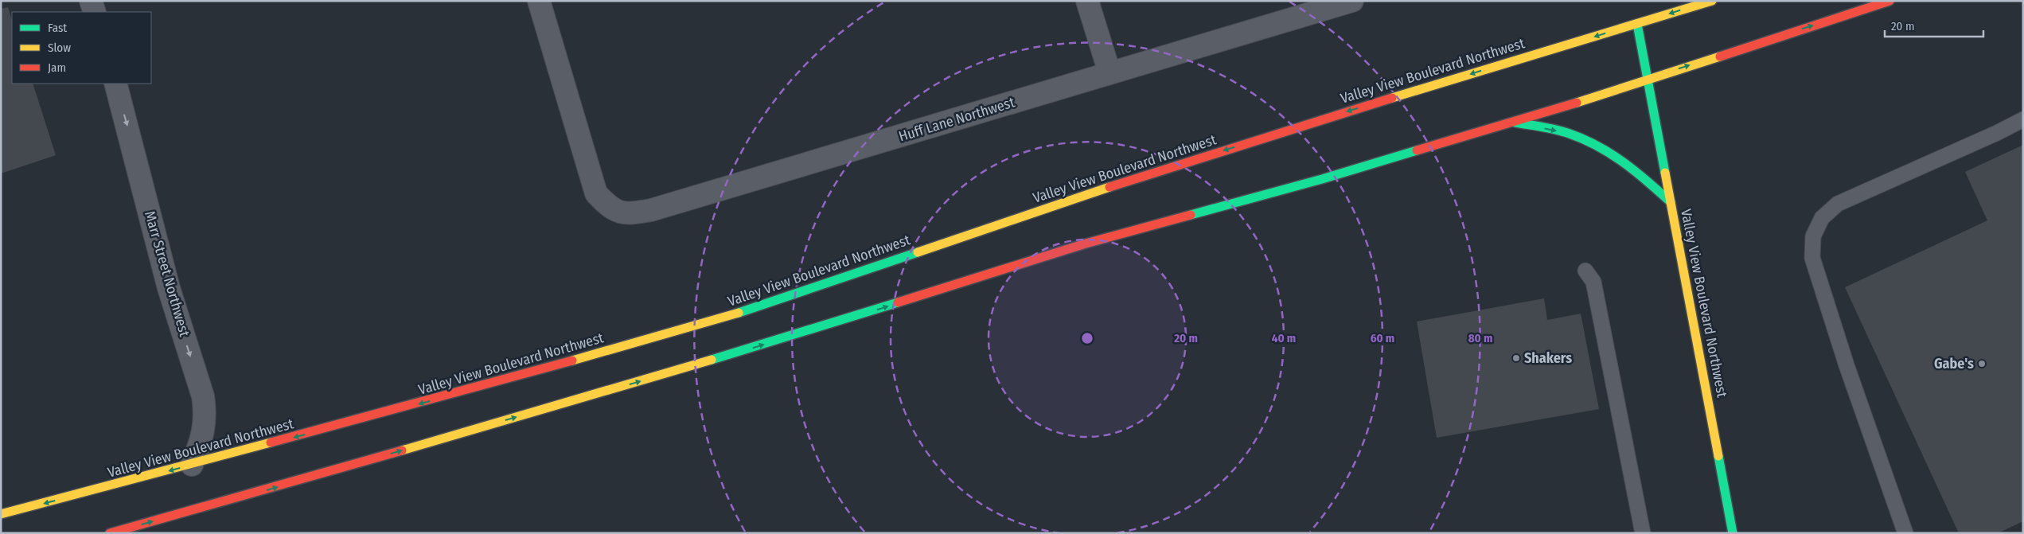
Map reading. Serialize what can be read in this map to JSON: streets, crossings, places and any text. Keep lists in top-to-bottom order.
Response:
{
  "streets": {
    "main road": ["Valley View Boulevard Northwest"],
    "street": ["Huff Lane Northwest", "Marr Street Northwest"]
  },
  "crossings": [
    ["Valley View Boulevard Northwest", "Marr Street Northwest"]
  ],
  "one_way": ["Marr Street Northwest"],
  "places": ["Shakers", "Gabe's"],
  "legend": ["Fast", "Slow", "Jam"],
  "scale_bar": "20 m",
  "rings": [
    "20 m",
    "40 m",
    "60 m",
    "80 m"
  ]
}
